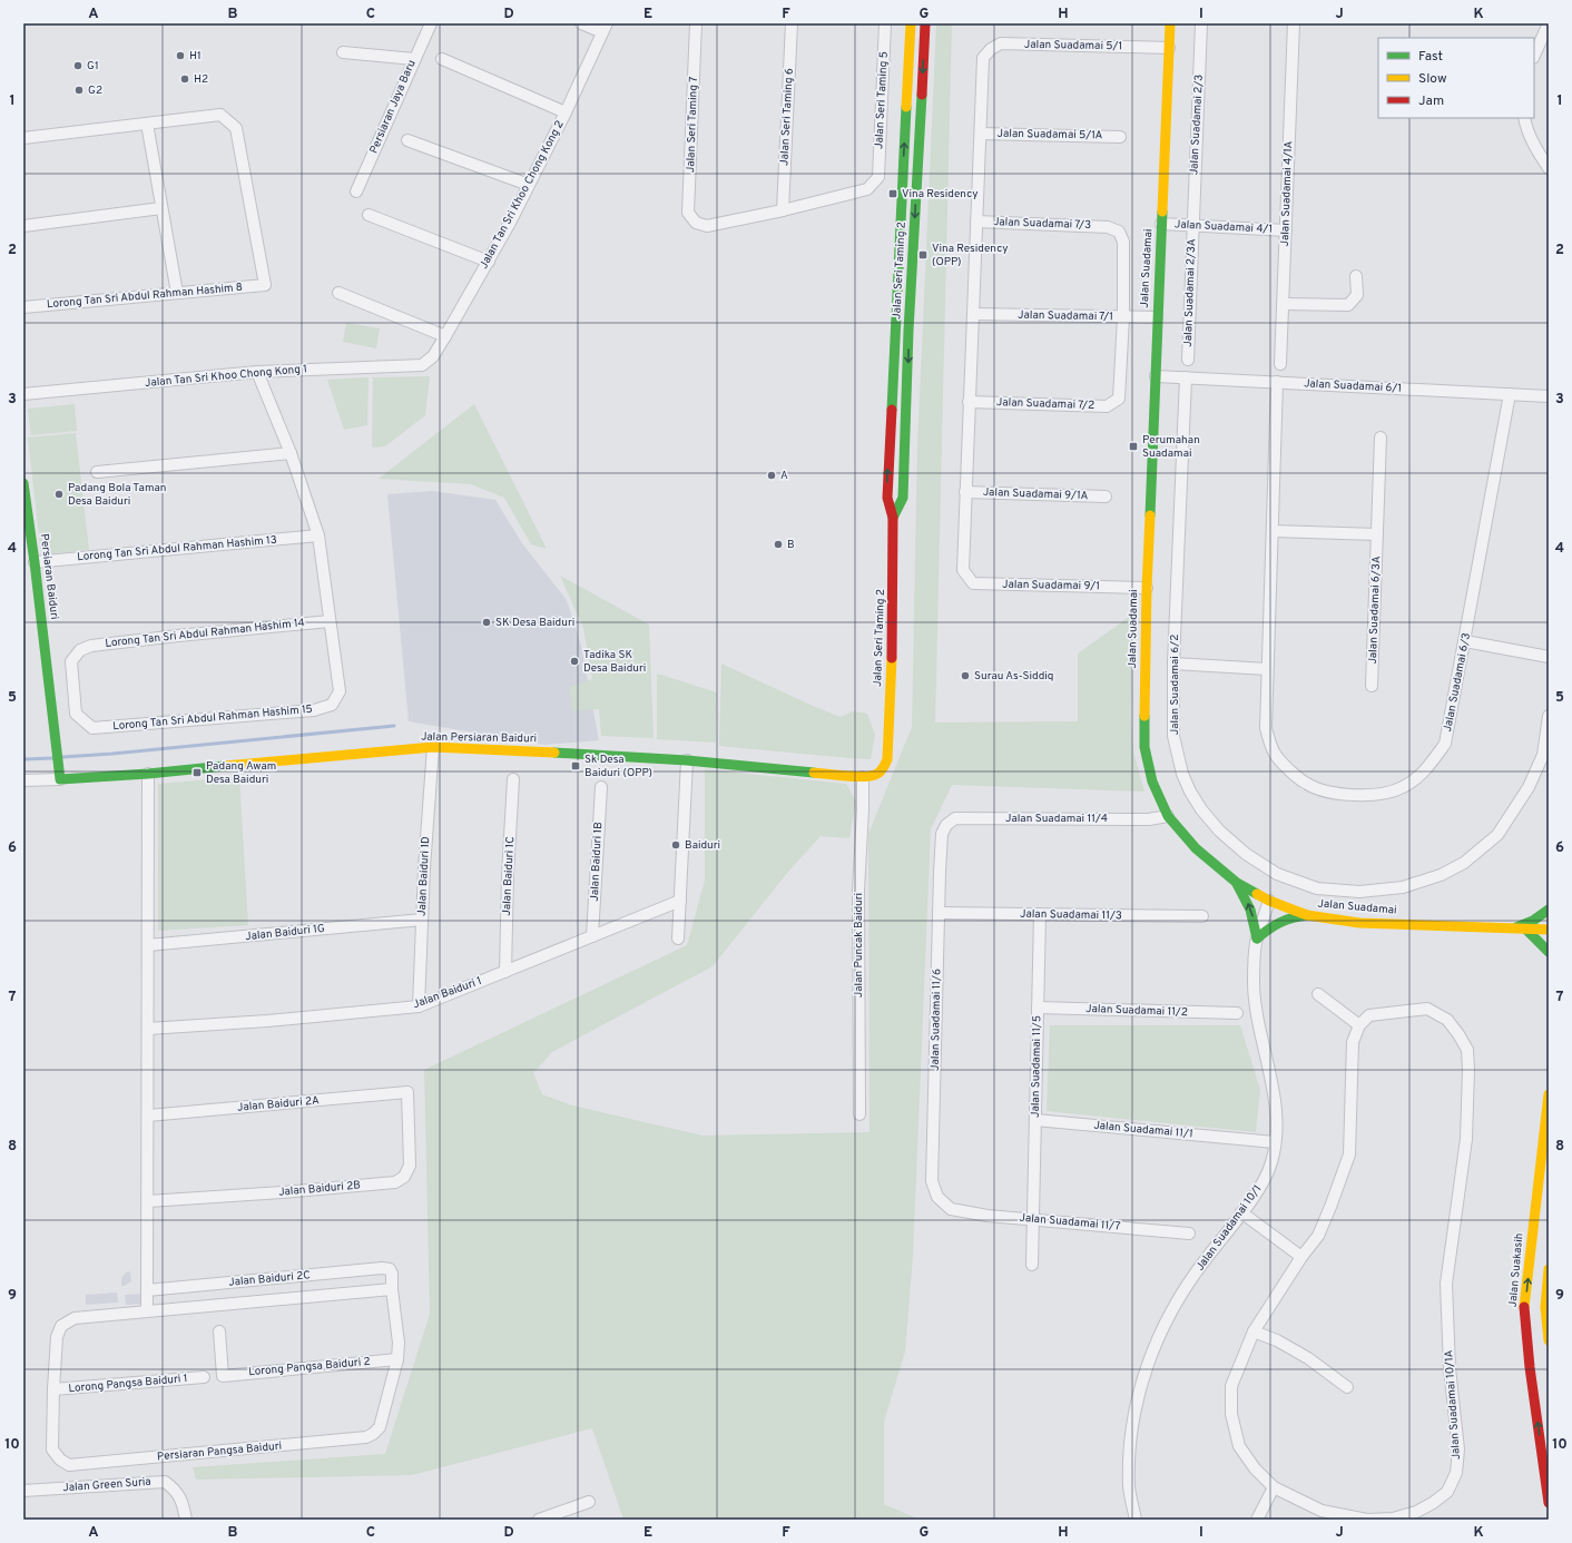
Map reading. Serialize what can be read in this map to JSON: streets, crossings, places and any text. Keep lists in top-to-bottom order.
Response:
{
  "streets": {
    "street": [
      "Jalan Suadamai 5/1",
      "Jalan Seri Taming 5",
      "Persiaran Jaya Baru",
      "Jalan Seri Taming 6",
      "Jalan Seri Taming 7",
      "Jalan Suadamai 2/3",
      "Jalan Suadamai 5/1A",
      "Jalan Suadamai 4/1A",
      "Jalan Tan Sri Khoo Chong Kong 2",
      "Jalan Suadamai 7/3",
      "Jalan Suadamai 4/1",
      "Jalan Suadamai",
      "Jalan Seri Taming 2",
      "Jalan Suadamai 2/3A",
      "Lorong Tan Sri Abdul Rahman Hashim 8",
      "Jalan Suadamai 7/1",
      "Jalan Tan Sri Khoo Chong Kong 1",
      "Jalan Suadamai 6/1",
      "Jalan Suadamai 7/2",
      "Jalan Suadamai 9/1A",
      "Lorong Tan Sri Abdul Rahman Hashim 13",
      "Persiaran Baiduri",
      "Jalan Suadamai 9/1",
      "Jalan Suadamai 6/3A",
      "Lorong Tan Sri Abdul Rahman Hashim 14",
      "Jalan Suadamai 6/3",
      "Jalan Suadamai 6/2",
      "Lorong Tan Sri Abdul Rahman Hashim 15",
      "Jalan Persiaran Baiduri",
      "Jalan Suadamai 11/4",
      "Jalan Baiduri 1B",
      "Jalan Baiduri 1D",
      "Jalan Baiduri 1C",
      "Jalan Suadamai 11/3",
      "Jalan Baiduri 1G",
      "Jalan Puncak Baiduri",
      "Jalan Baiduri 1",
      "Jalan Suadamai 11/2",
      "Jalan Suadamai 11/6",
      "Jalan Suadamai 11/5",
      "Jalan Baiduri 2A",
      "Jalan Suadamai 11/1",
      "Jalan Baiduri 2B",
      "Jalan Suadamai 11/7",
      "Jalan Suadamai 10/1",
      "Jalan Suakasih",
      "Jalan Baiduri 2C",
      "Lorong Pangsa Baiduri 2",
      "Lorong Pangsa Baiduri 1",
      "Jalan Suadamai 10/1A",
      "Persiaran Pangsa Baiduri",
      "Jalan Green Suria"
    ]
  },
  "crossings": [
    ["Jalan Suadamai 5/1", "Jalan Suadamai 5/1A"],
    ["Jalan Suadamai 5/1", "Jalan Suadamai"],
    ["Jalan Seri Taming 5", "Jalan Seri Taming 6"],
    ["Jalan Seri Taming 5", "Jalan Seri Taming 7"],
    ["Jalan Seri Taming 6", "Jalan Seri Taming 7"],
    ["Jalan Suadamai 2/3", "Jalan Suadamai 4/1"],
    ["Jalan Suadamai 2/3", "Jalan Suadamai 2/3A"],
    ["Jalan Suadamai 4/1A", "Jalan Suadamai 4/1"],
    ["Jalan Tan Sri Khoo Chong Kong 2", "Jalan Tan Sri Khoo Chong Kong 1"],
    ["Jalan Suadamai 7/3", "Jalan Suadamai 7/1"],
    ["Jalan Suadamai 7/3", "Jalan Suadamai 7/2"],
    ["Jalan Suadamai 4/1", "Jalan Suadamai"],
    ["Jalan Suadamai 4/1", "Jalan Suadamai 2/3A"],
    ["Jalan Suadamai", "Jalan Suadamai 7/1"],
    ["Jalan Suadamai", "Jalan Suadamai 6/1"],
    ["Jalan Suadamai", "Jalan Suadamai 9/1"],
    ["Jalan Suadamai", "Jalan Suadamai 11/4"],
    ["Jalan Suadamai", "Jalan Suadamai 10/1"],
    ["Jalan Seri Taming 2", "Jalan Persiaran Baiduri"],
    ["Jalan Suadamai 7/1", "Jalan Suadamai 7/2"],
    ["Jalan Suadamai 6/1", "Jalan Suadamai 6/3"],
    ["Jalan Suadamai 6/1", "Jalan Suadamai 6/2"],
    ["Jalan Suadamai 9/1A", "Jalan Suadamai 9/1"],
    ["Lorong Tan Sri Abdul Rahman Hashim 13", "Persiaran Baiduri"],
    ["Persiaran Baiduri", "Jalan Persiaran Baiduri"],
    ["Lorong Tan Sri Abdul Rahman Hashim 14", "Lorong Tan Sri Abdul Rahman Hashim 15"],
    ["Jalan Persiaran Baiduri", "Jalan Baiduri 1D"],
    ["Jalan Persiaran Baiduri", "Jalan Puncak Baiduri"],
    ["Jalan Suadamai 11/4", "Jalan Suadamai 11/6"],
    ["Jalan Baiduri 1B", "Jalan Baiduri 1"],
    ["Jalan Baiduri 1D", "Jalan Baiduri 1G"],
    ["Jalan Baiduri 1D", "Jalan Baiduri 1"],
    ["Jalan Baiduri 1C", "Jalan Baiduri 1"],
    ["Jalan Suadamai 11/3", "Jalan Suadamai 11/6"],
    ["Jalan Suadamai 11/3", "Jalan Suadamai 11/5"],
    ["Jalan Suadamai 11/2", "Jalan Suadamai 11/5"],
    ["Jalan Suadamai 11/6", "Jalan Suadamai 11/7"],
    ["Jalan Suadamai 11/5", "Jalan Suadamai 11/1"],
    ["Jalan Suadamai 11/5", "Jalan Suadamai 11/7"],
    ["Jalan Baiduri 2A", "Jalan Baiduri 2B"],
    ["Jalan Suadamai 11/1", "Jalan Suadamai 10/1"],
    ["Jalan Baiduri 2C", "Persiaran Pangsa Baiduri"],
    ["Lorong Pangsa Baiduri 2", "Persiaran Pangsa Baiduri"],
    ["Lorong Pangsa Baiduri 1", "Persiaran Pangsa Baiduri"]
  ],
  "one_way": ["Jalan Suakasih"],
  "places": {
    "other": [
      "H1",
      "G1",
      "H2",
      "G2",
      "A",
      "Padang Bola Taman Desa Baiduri",
      "B",
      "SK Desa Baiduri",
      "Tadika SK Desa Baiduri",
      "Surau As-Siddiq",
      "Baiduri"
    ],
    "transit": [
      "Vina Residency",
      "Vina Residency (OPP)",
      "Perumahan Suadamai",
      "Sk Desa Baiduri (OPP)",
      "Padang Awam Desa Baiduri"
    ]
  },
  "legend": ["Fast", "Slow", "Jam"],
  "grid": {
    "columns": [
      "A",
      "B",
      "C",
      "D",
      "E",
      "F",
      "G",
      "H",
      "I",
      "J",
      "K"
    ],
    "rows": [
      "1",
      "2",
      "3",
      "4",
      "5",
      "6",
      "7",
      "8",
      "9",
      "10"
    ]
  }
}
